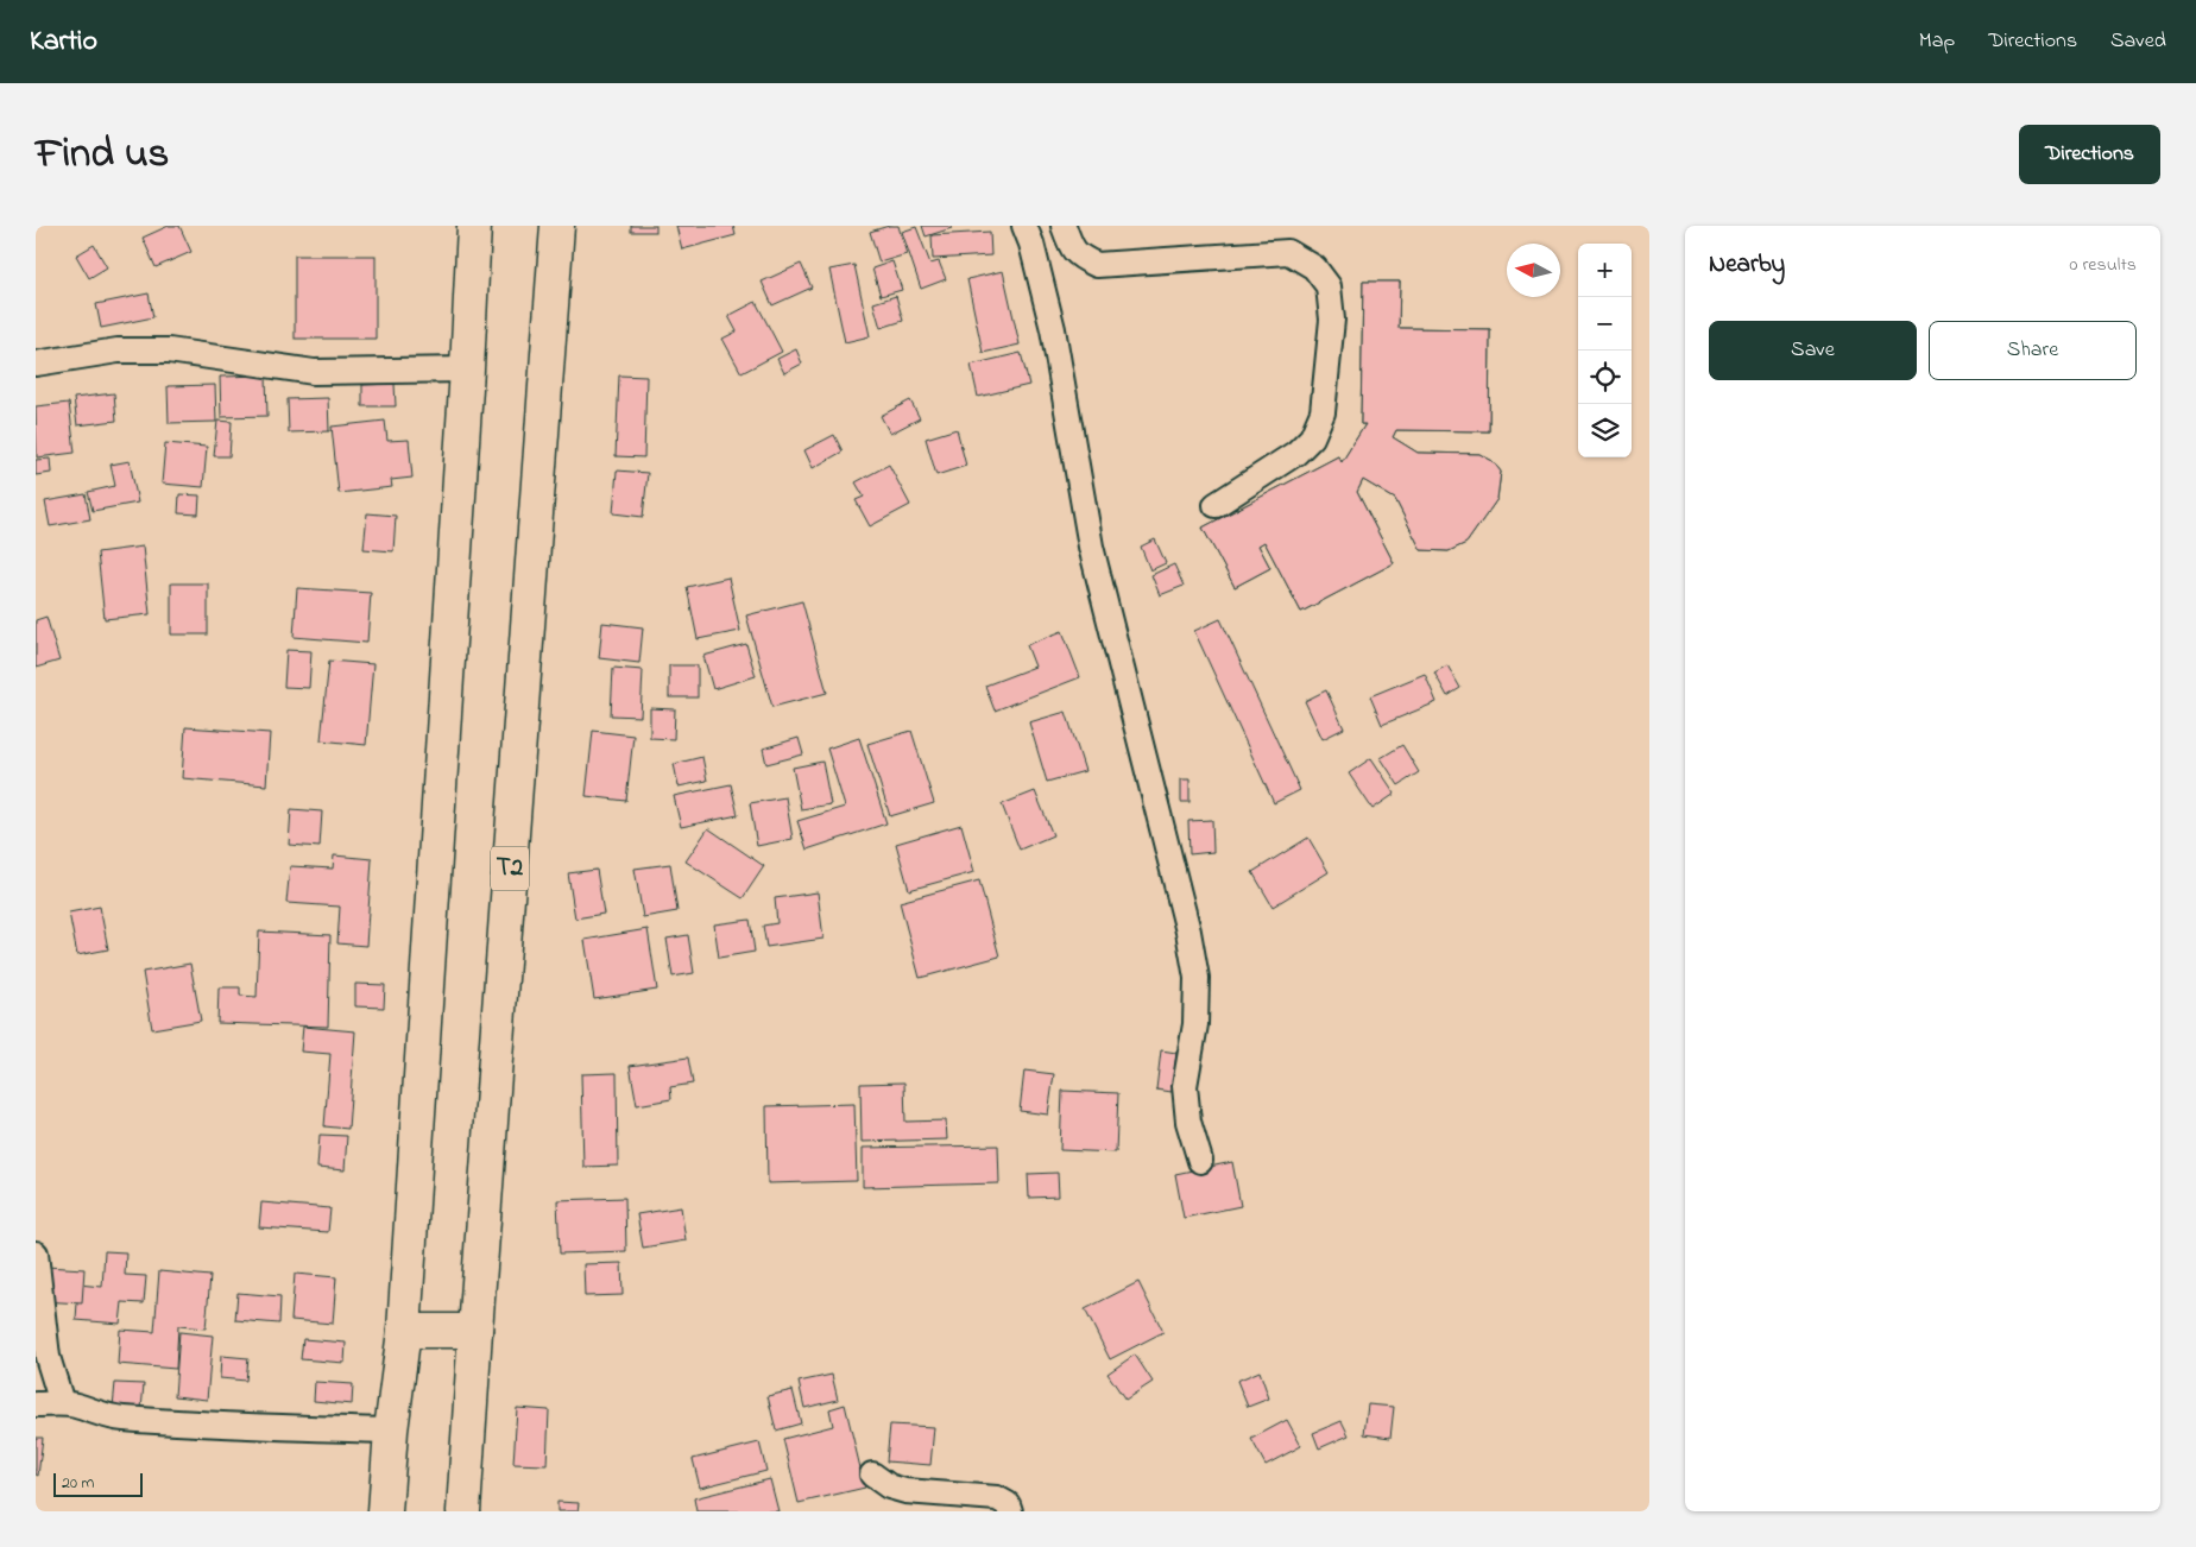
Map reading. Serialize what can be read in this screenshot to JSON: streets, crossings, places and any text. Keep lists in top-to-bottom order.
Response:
{
  "streets": {
    "highway": ["T2"]
  },
  "scale_bar": "20 m",
  "north": "left",
  "page": {
    "header": "Kartio",
    "nav": ["Map", "Directions", "Saved"],
    "title": "Find us",
    "buttons": [
      "Directions",
      ["Save", "Share"]
    ],
    "heading": ["Nearby", "0 results"],
    "map_buttons": ["+", "−"],
    "scale": "20 m"
  }
}
